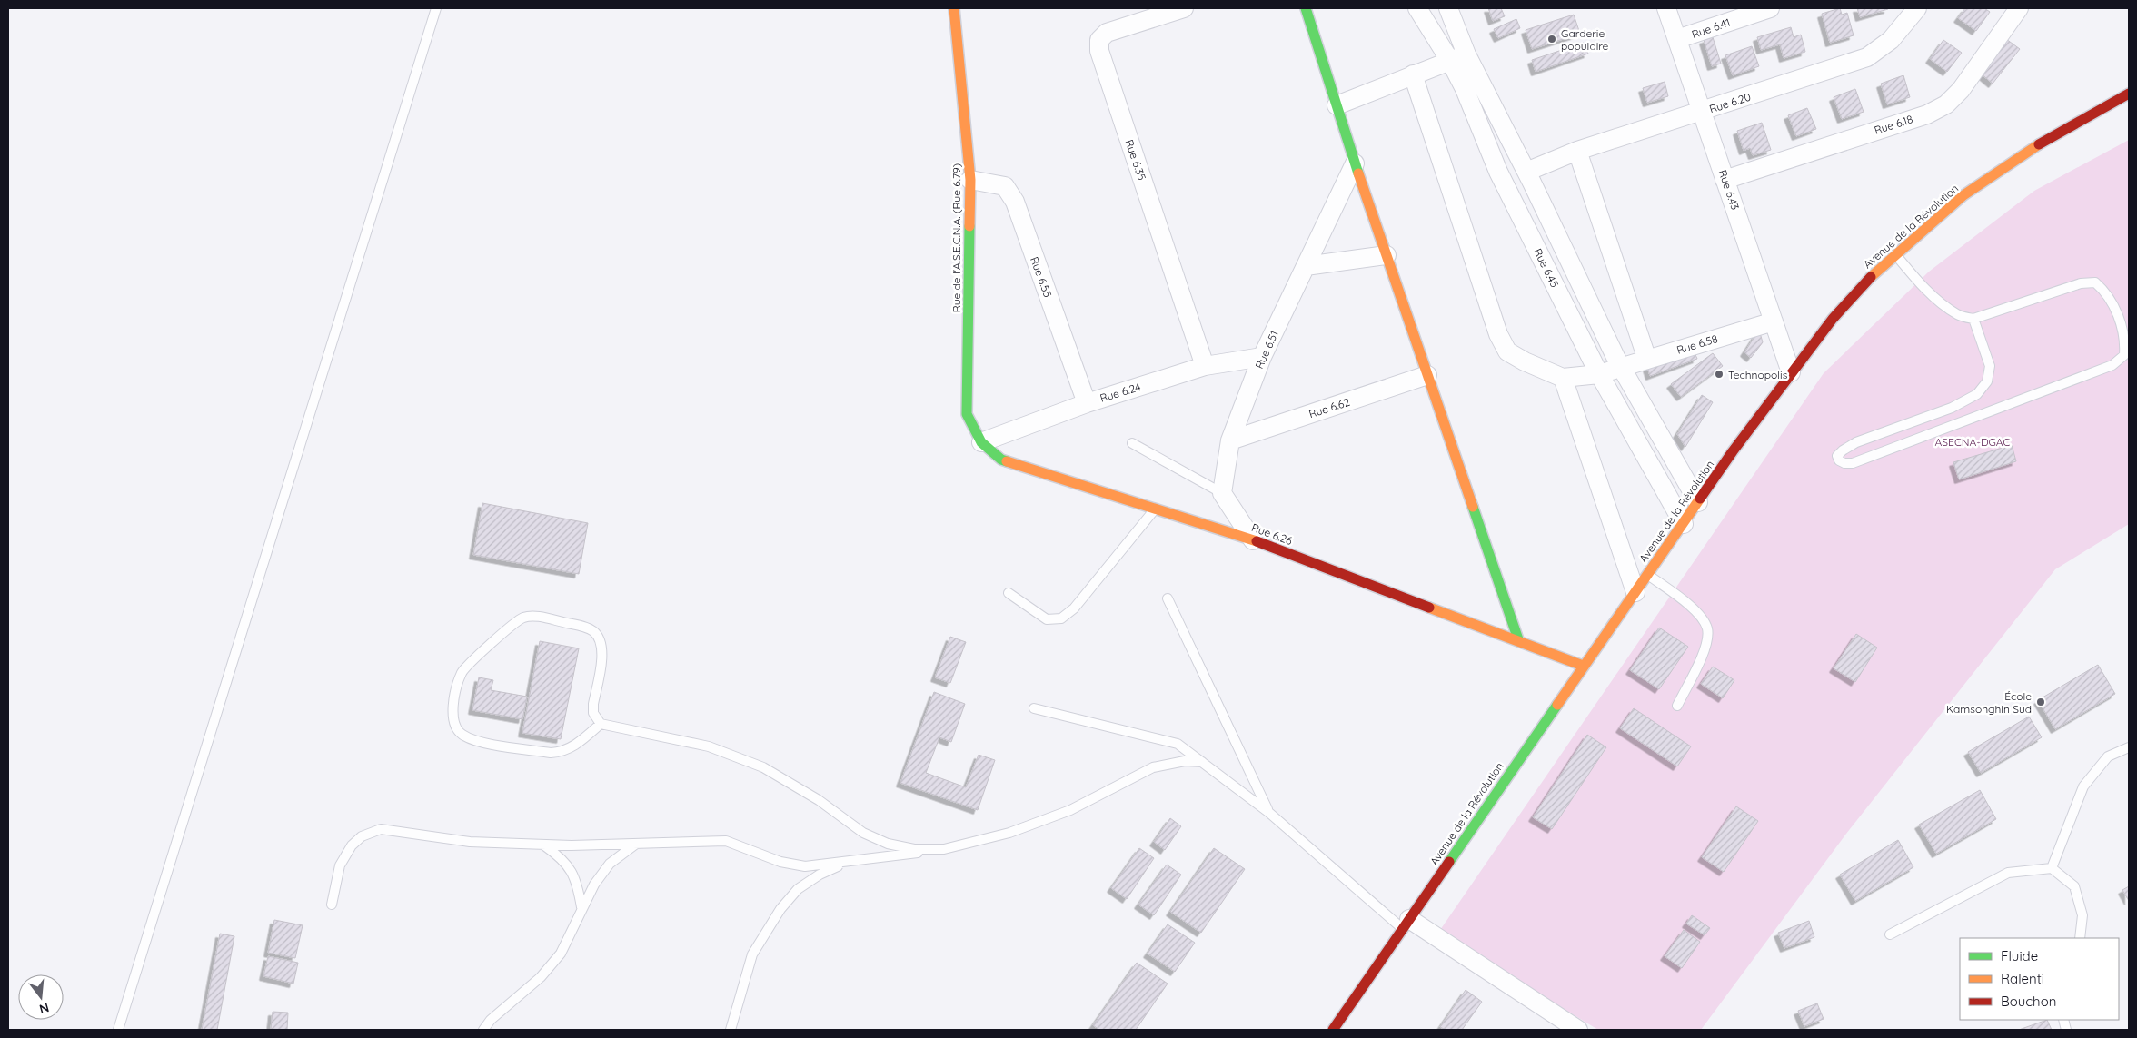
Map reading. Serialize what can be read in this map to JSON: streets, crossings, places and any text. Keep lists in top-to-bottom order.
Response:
{
  "streets": {
    "street": [
      "Rue 6.41",
      "Rue 6.20",
      "Rue 6.18",
      "Rue 6.35",
      "Rue 6.43",
      "Avenue de la Révolution",
      "Rue de l'A.S.E.C.N.A. (Rue 6.79)",
      "Rue 6.45",
      "Rue 6.55",
      "Rue 6.58",
      "Rue 6.51",
      "Rue 6.24",
      "Rue 6.62",
      "Rue 6.26"
    ]
  },
  "crossings": [
    ["Rue 6.41", "Rue 6.43"],
    ["Rue 6.20", "Rue 6.43"],
    ["Rue 6.20", "Rue 6.45"],
    ["Rue 6.18", "Rue 6.43"],
    ["Rue 6.35", "Rue 6.24"],
    ["Rue 6.43", "Avenue de la Révolution"],
    ["Rue 6.43", "Rue 6.58"],
    ["Avenue de la Révolution", "Rue 6.45"],
    ["Avenue de la Révolution", "Rue 6.26"],
    ["Rue de l'A.S.E.C.N.A. (Rue 6.79)", "Rue 6.55"],
    ["Rue de l'A.S.E.C.N.A. (Rue 6.79)", "Rue 6.26"],
    ["Rue 6.45", "Rue 6.58"],
    ["Rue 6.55", "Rue 6.24"],
    ["Rue 6.51", "Rue 6.24"],
    ["Rue 6.51", "Rue 6.62"],
    ["Rue 6.24", "Rue 6.26"]
  ],
  "parks": ["ASECNA-DGAC"],
  "places": ["Garderie populaire", "Technopolis", "École Kamsonghin Sud"],
  "legend": ["Fluide", "Ralenti", "Bouchon"],
  "north": "bottom"
}
